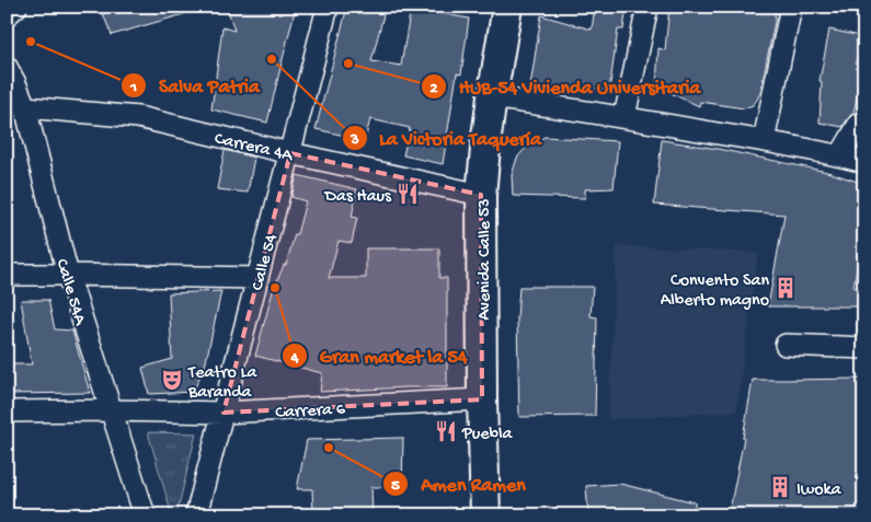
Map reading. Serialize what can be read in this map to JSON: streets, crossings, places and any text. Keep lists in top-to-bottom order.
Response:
{
  "streets": {
    "main road": ["Avenida Calle 53"],
    "street": [
      "Carrera 4A",
      "Calle 54",
      "Calle 54A",
      "Carrera 6"
    ]
  },
  "crossings": [
    ["Carrera 4A", "Avenida Calle 53"],
    ["Carrera 4A", "Calle 54"],
    ["Carrera 4A", "Calle 54A"],
    ["Avenida Calle 53", "Carrera 6"],
    ["Calle 54", "Carrera 6"],
    ["Calle 54A", "Carrera 6"]
  ],
  "places": {
    "other": [
      "Salva Patria",
      "La Victoria Taquería",
      "HUB-54 Vivienda Universitaria",
      "Gran market la 54",
      "Amen Ramen"
    ],
    "restaurant": ["Das Haus", "Puebla"],
    "building": ["Convento San Alberto magno", "Iwoka"],
    "theatre": ["Teatro La Baranda"]
  }
}
